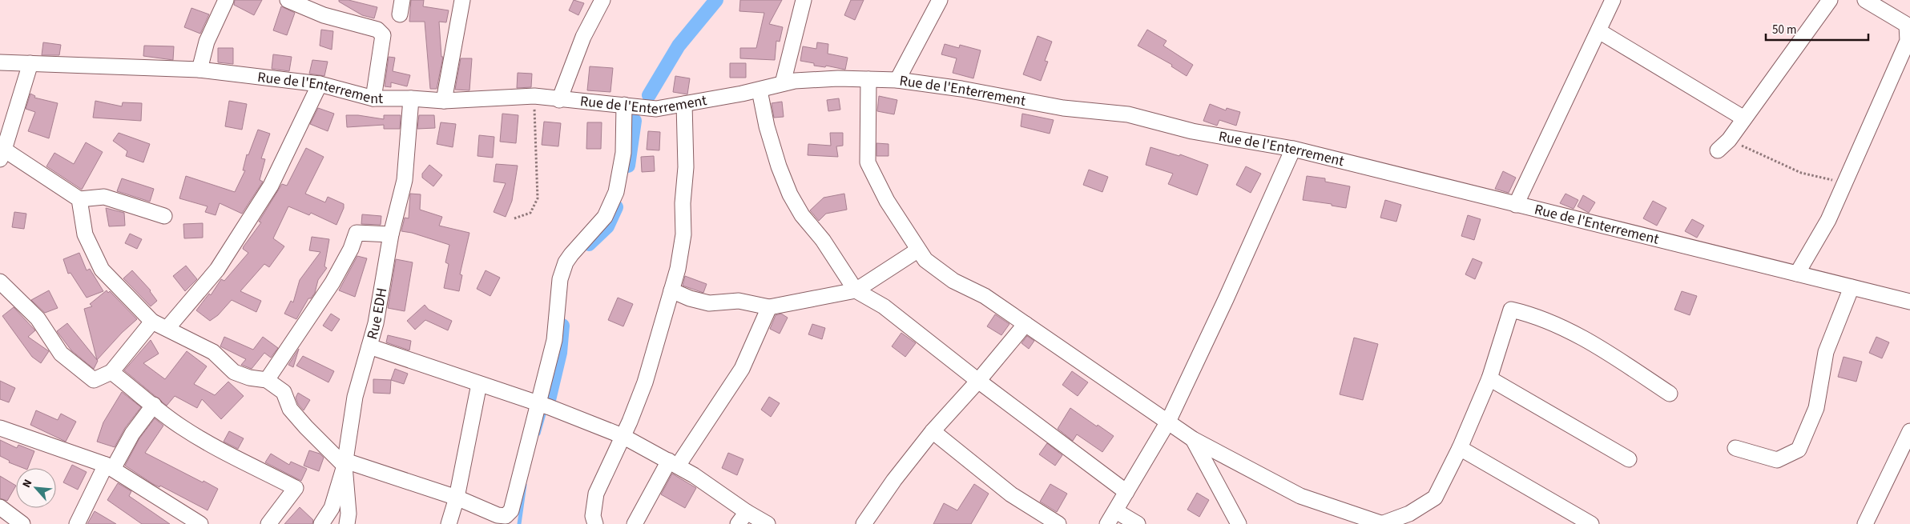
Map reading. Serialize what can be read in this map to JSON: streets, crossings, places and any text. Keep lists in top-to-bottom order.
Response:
{
  "streets": {
    "street": ["Rue de l'Enterrement", "Rue EDH"]
  },
  "crossings": [
    ["Rue de l'Enterrement", "Rue EDH"]
  ],
  "scale_bar": "50 m",
  "north": "top left"
}
